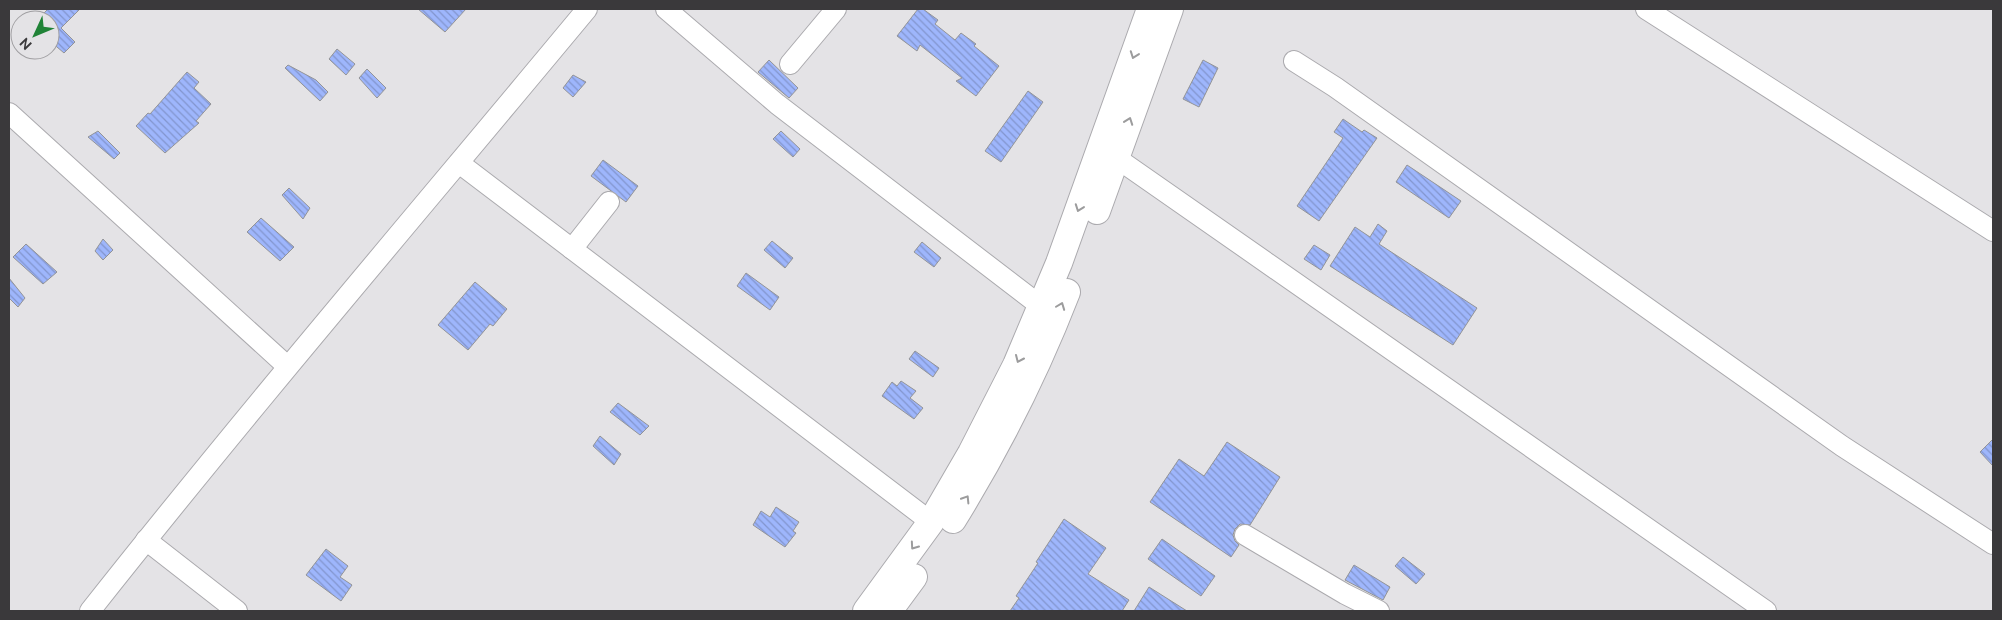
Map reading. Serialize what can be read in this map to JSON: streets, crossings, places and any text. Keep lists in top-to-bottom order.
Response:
{
  "north": "bottom left"
}
